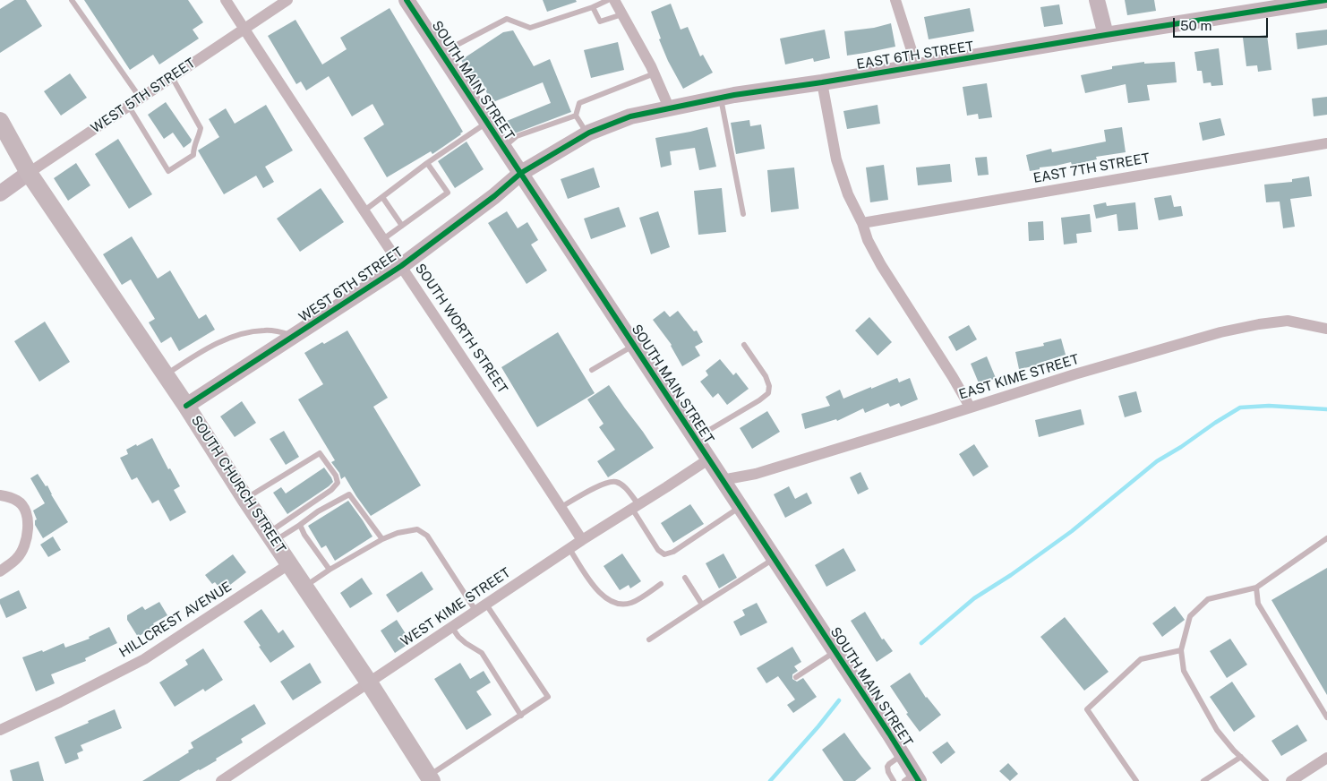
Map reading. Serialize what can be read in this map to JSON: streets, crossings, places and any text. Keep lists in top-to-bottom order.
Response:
{
  "streets": {
    "main road": ["SOUTH CHURCH STREET"],
    "street": [
      "EAST 6TH STREET",
      "SOUTH MAIN STREET",
      "WEST 5TH STREET",
      "EAST 7TH STREET",
      "WEST 6TH STREET",
      "SOUTH WORTH STREET",
      "EAST KIME STREET",
      "WEST KIME STREET",
      "HILLCREST AVENUE"
    ]
  },
  "crossings": [
    ["EAST 6TH STREET", "SOUTH MAIN STREET"],
    ["EAST 6TH STREET", "WEST 6TH STREET"],
    ["SOUTH MAIN STREET", "WEST 6TH STREET"],
    ["SOUTH MAIN STREET", "EAST KIME STREET"],
    ["SOUTH MAIN STREET", "WEST KIME STREET"],
    ["WEST 5TH STREET", "SOUTH WORTH STREET"],
    ["WEST 5TH STREET", "SOUTH CHURCH STREET"],
    ["WEST 6TH STREET", "SOUTH WORTH STREET"],
    ["WEST 6TH STREET", "SOUTH CHURCH STREET"],
    ["SOUTH WORTH STREET", "WEST KIME STREET"],
    ["SOUTH CHURCH STREET", "WEST KIME STREET"],
    ["SOUTH CHURCH STREET", "HILLCREST AVENUE"]
  ],
  "scale_bar": "50 m"
}
